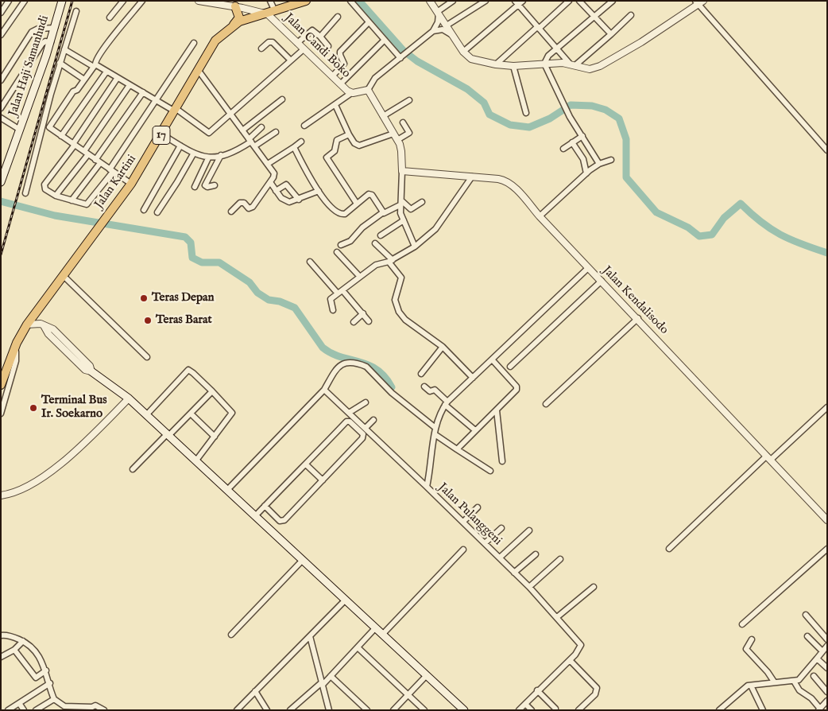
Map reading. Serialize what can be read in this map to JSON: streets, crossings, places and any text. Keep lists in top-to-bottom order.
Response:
{
  "streets": {
    "highway": ["17", "Jalan Kartini"],
    "main road": ["Jalan Haji Samanhudi"],
    "street": ["Jalan Candi Boko", "Jalan Kendalisodo", "Jalan Pulanggeni"]
  },
  "crossings": [
    ["Jalan Candi Boko", "17"],
    ["Jalan Candi Boko", "Jalan Kartini"],
    ["17", "Jalan Kartini"],
    ["Jalan Kendalisodo", "Jalan Pulanggeni"]
  ],
  "places": ["Teras Depan", "Teras Barat", "Terminal Bus Ir. Soekarno"]
}
